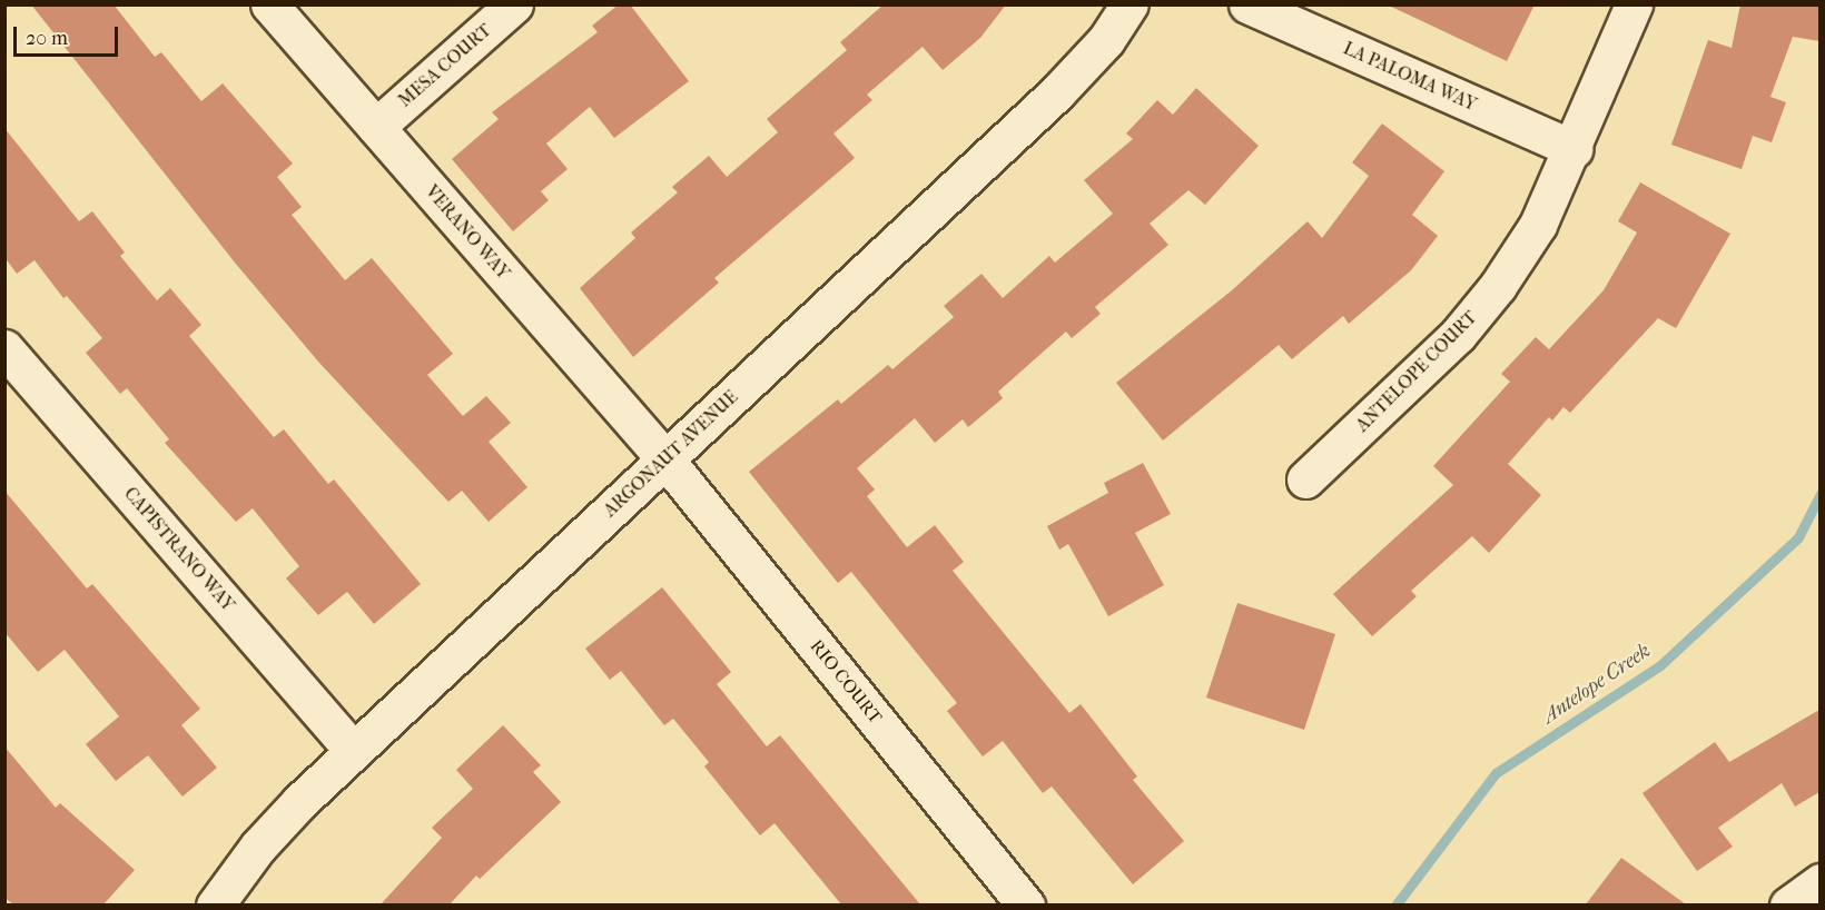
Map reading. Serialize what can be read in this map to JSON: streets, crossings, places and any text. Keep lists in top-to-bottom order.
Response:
{
  "streets": {
    "street": [
      "MESA COURT",
      "LA PALOMA WAY",
      "VERANO WAY",
      "ANTELOPE COURT",
      "ARGONAUT AVENUE",
      "CAPISTRANO WAY",
      "RIO COURT"
    ]
  },
  "crossings": [
    ["MESA COURT", "VERANO WAY"],
    ["LA PALOMA WAY", "ANTELOPE COURT"],
    ["VERANO WAY", "ARGONAUT AVENUE"],
    ["VERANO WAY", "RIO COURT"],
    ["ARGONAUT AVENUE", "CAPISTRANO WAY"],
    ["ARGONAUT AVENUE", "RIO COURT"]
  ],
  "water": ["Antelope Creek"],
  "scale_bar": "20 m"
}
